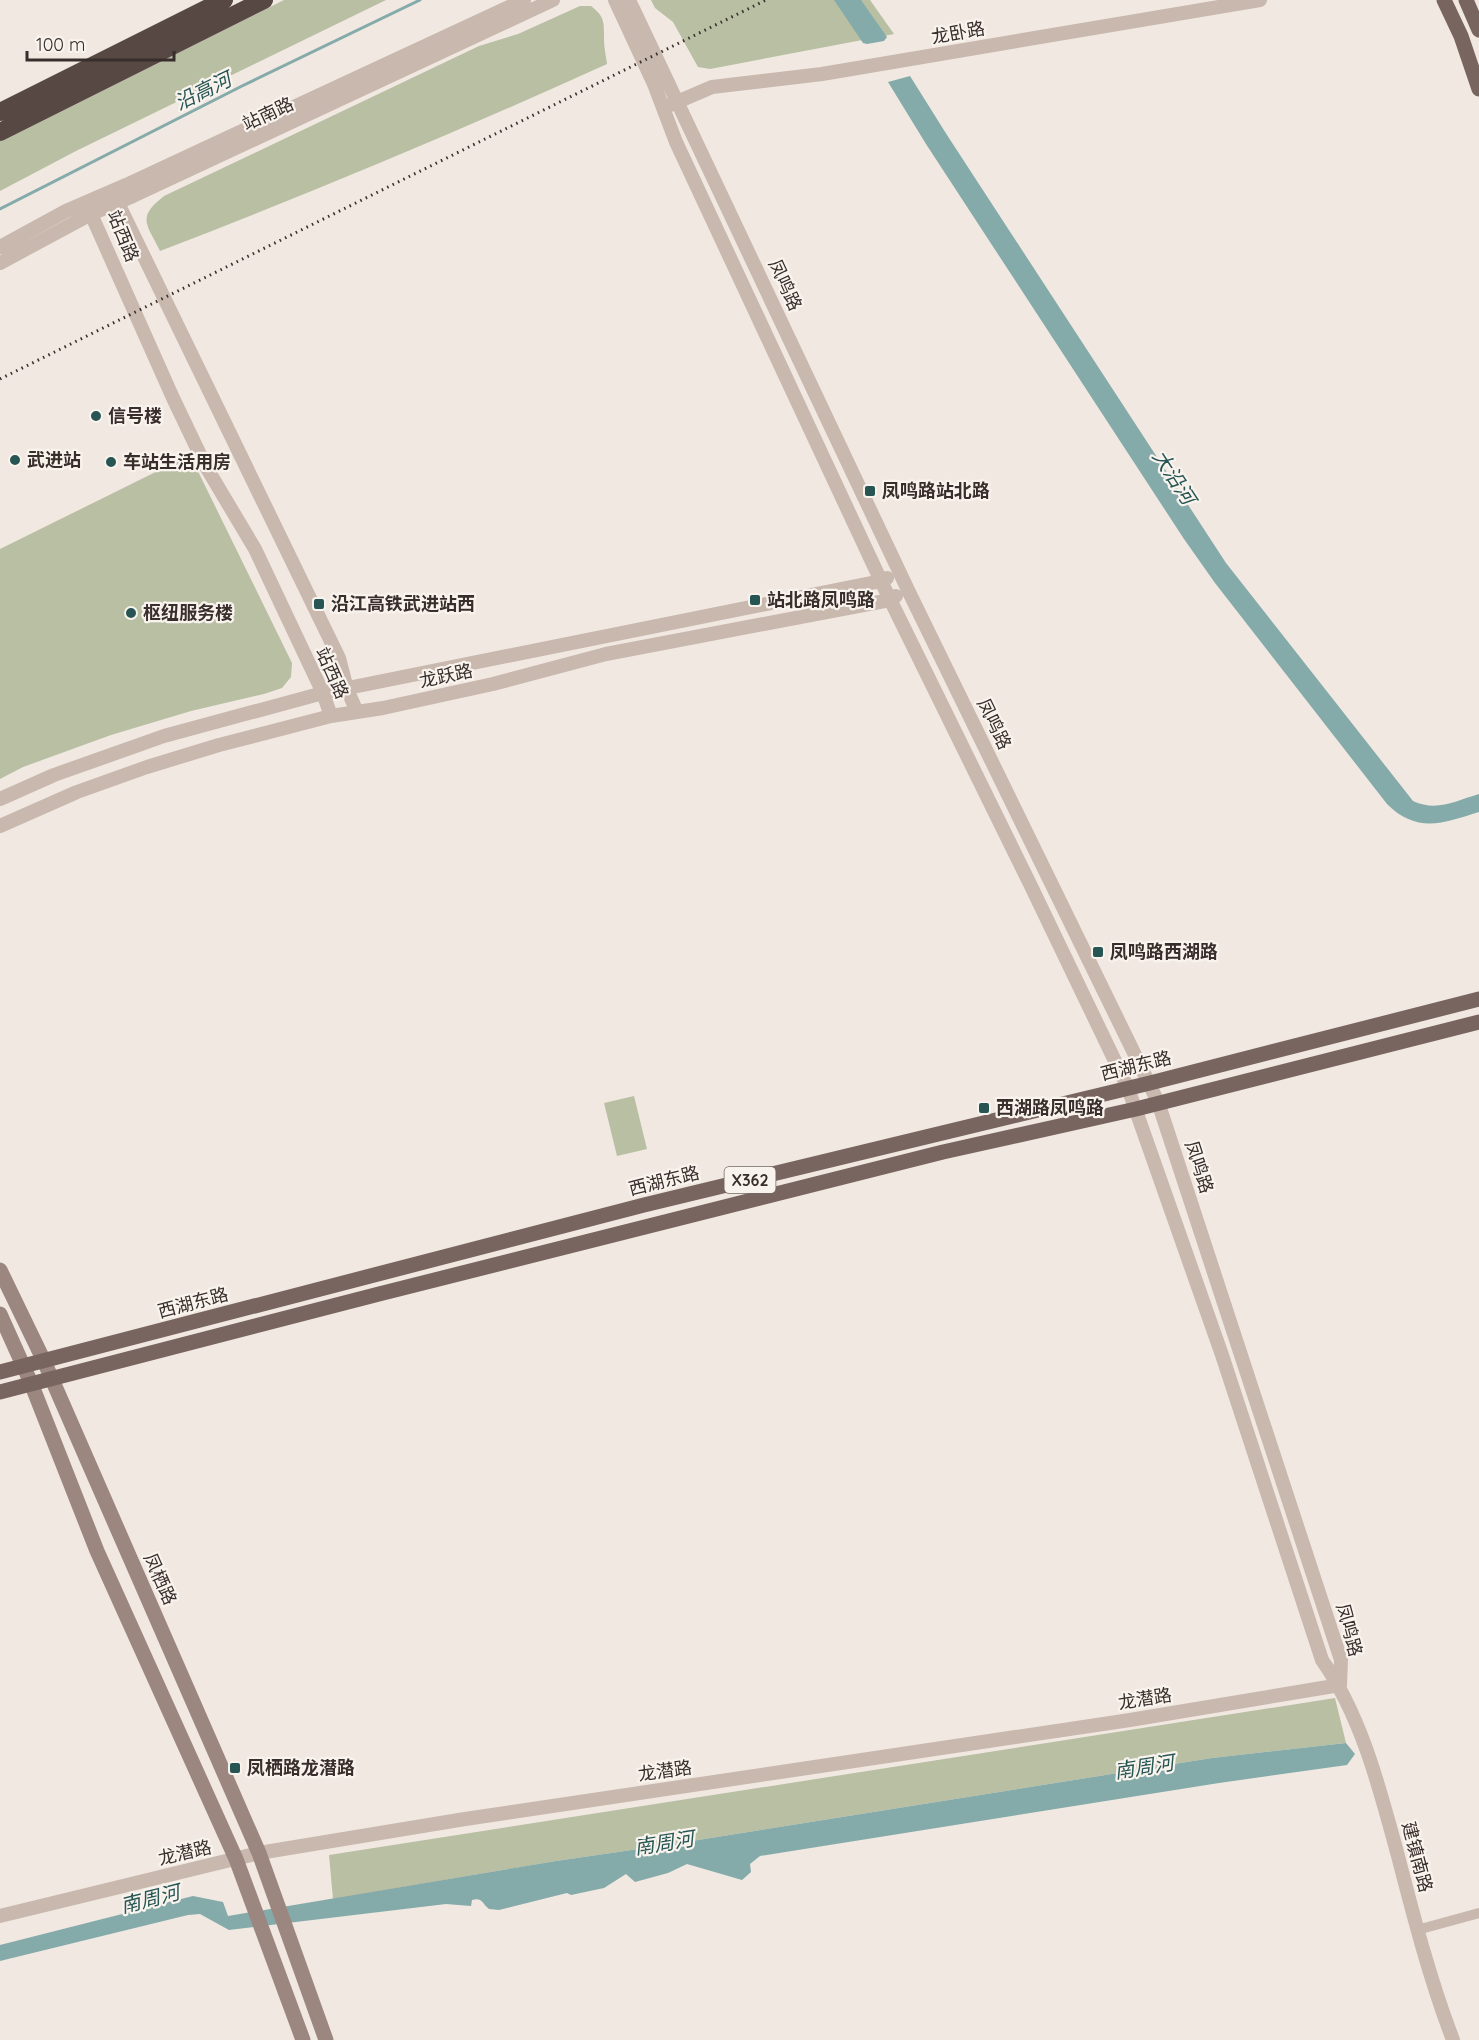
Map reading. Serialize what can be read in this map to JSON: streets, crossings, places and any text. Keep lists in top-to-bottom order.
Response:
{
  "streets": {
    "main road": ["西湖东路", "X362", "凤栖路"],
    "street": [
      "龙卧路",
      "站南路",
      "站西路",
      "凤鸣路",
      "龙跃路",
      "龙潜路",
      "建镇南路"
    ]
  },
  "crossings": [
    ["龙卧路", "凤鸣路"],
    ["站南路", "站西路"],
    ["站西路", "龙跃路"],
    ["凤鸣路", "龙跃路"],
    ["凤鸣路", "西湖东路"],
    ["凤鸣路", "龙潜路"],
    ["凤鸣路", "建镇南路"],
    ["西湖东路", "凤栖路"],
    ["凤栖路", "龙潜路"],
    ["龙潜路", "建镇南路"]
  ],
  "water": ["沿高河", "大沿河", "南周河"],
  "places": {
    "other": [
      "信号楼",
      "武进站",
      "车站生活用房",
      "枢纽服务楼"
    ],
    "transit": [
      "凤鸣路站北路",
      "站北路凤鸣路",
      "沿江高铁武进站西",
      "凤鸣路西湖路",
      "西湖路凤鸣路",
      "凤栖路龙潜路"
    ]
  },
  "scale_bar": "100 m"
}
